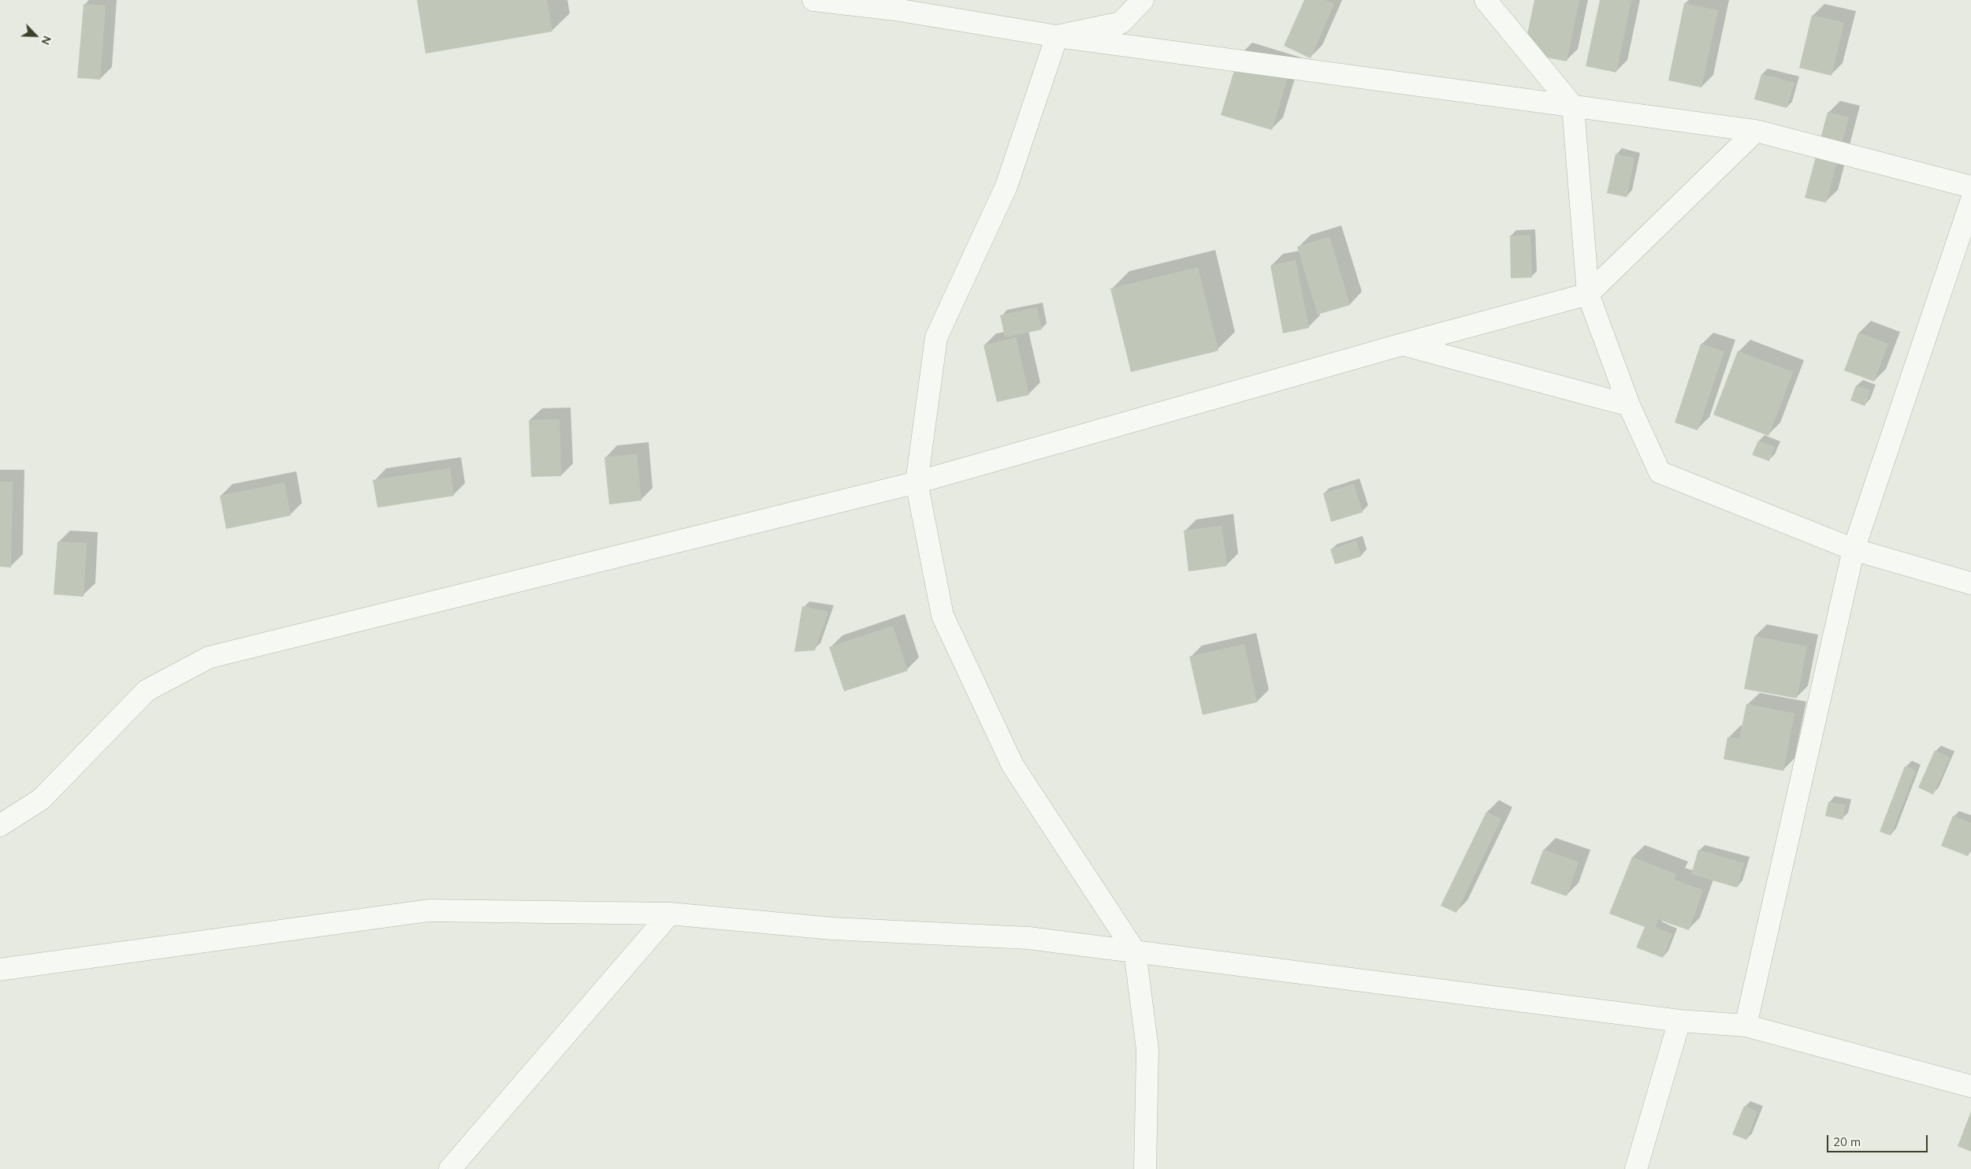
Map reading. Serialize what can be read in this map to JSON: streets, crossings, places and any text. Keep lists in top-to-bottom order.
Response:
{
  "scale_bar": "20 m",
  "north": "bottom right"
}
